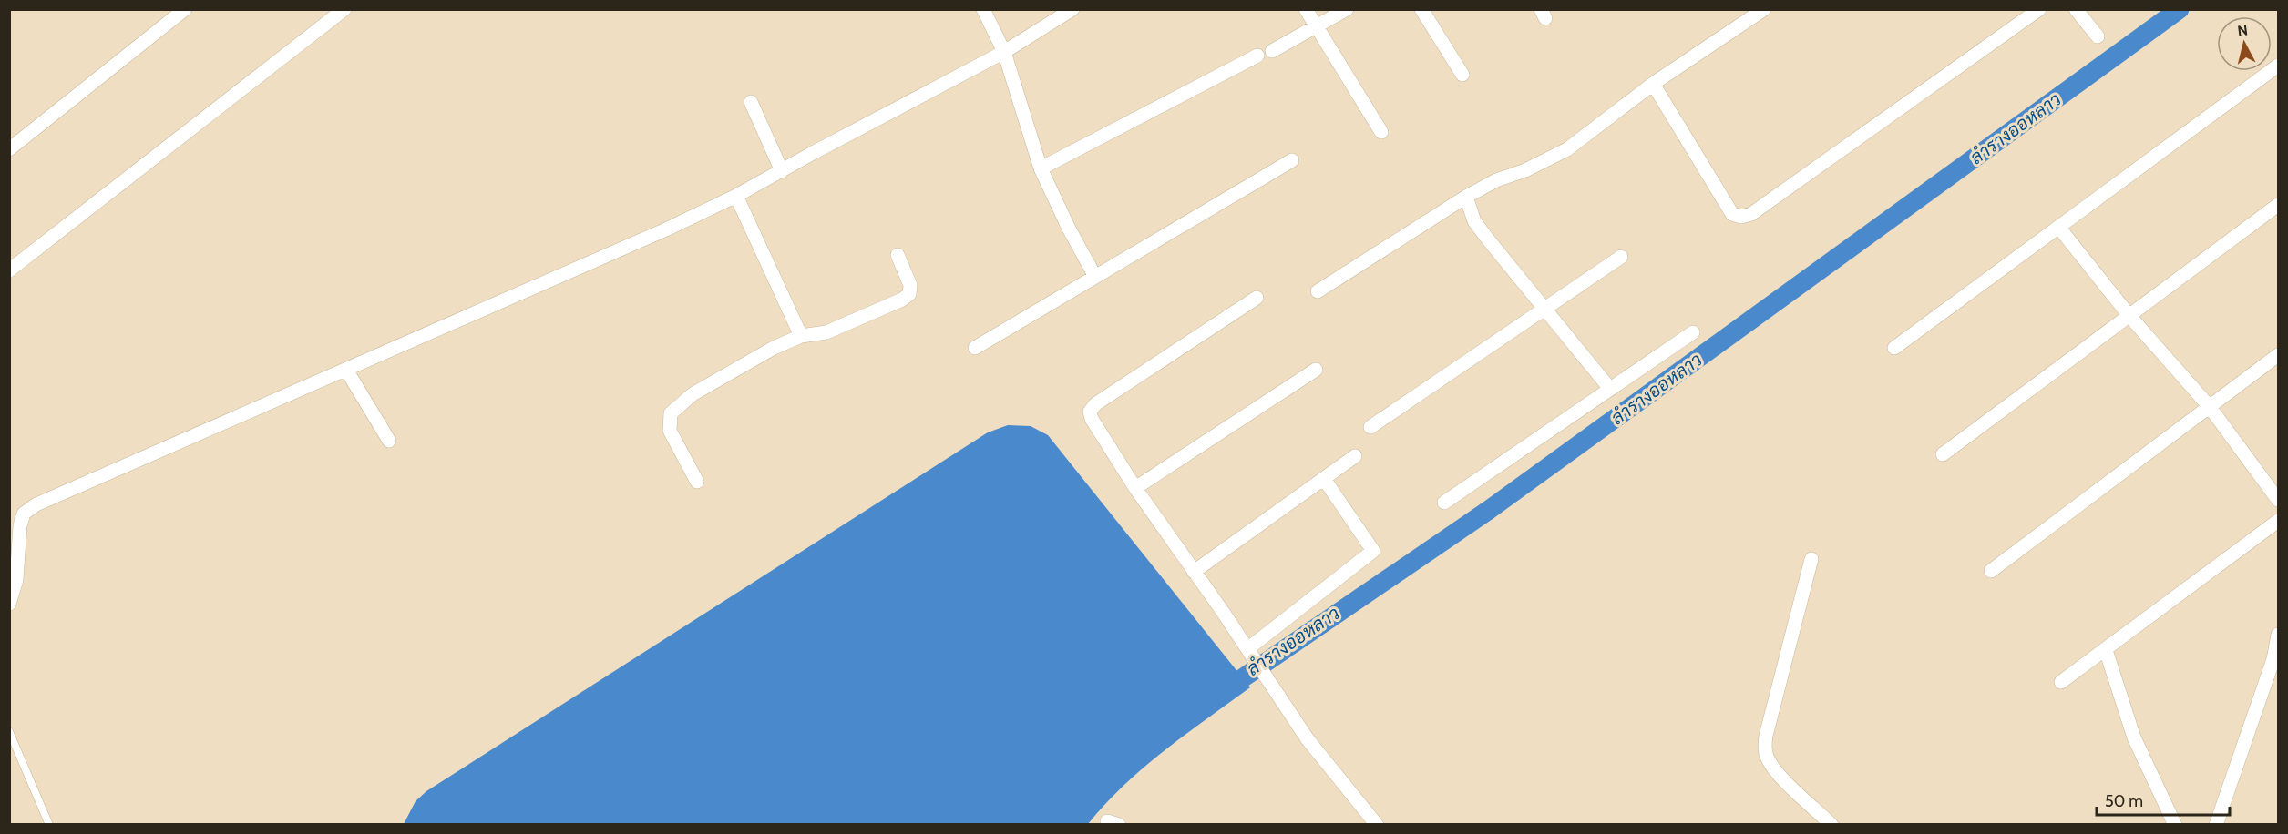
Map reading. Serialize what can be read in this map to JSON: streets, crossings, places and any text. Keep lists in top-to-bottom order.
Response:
{
  "water": ["ลำรางออหลาว"],
  "scale_bar": "50 m",
  "north": "top"
}
